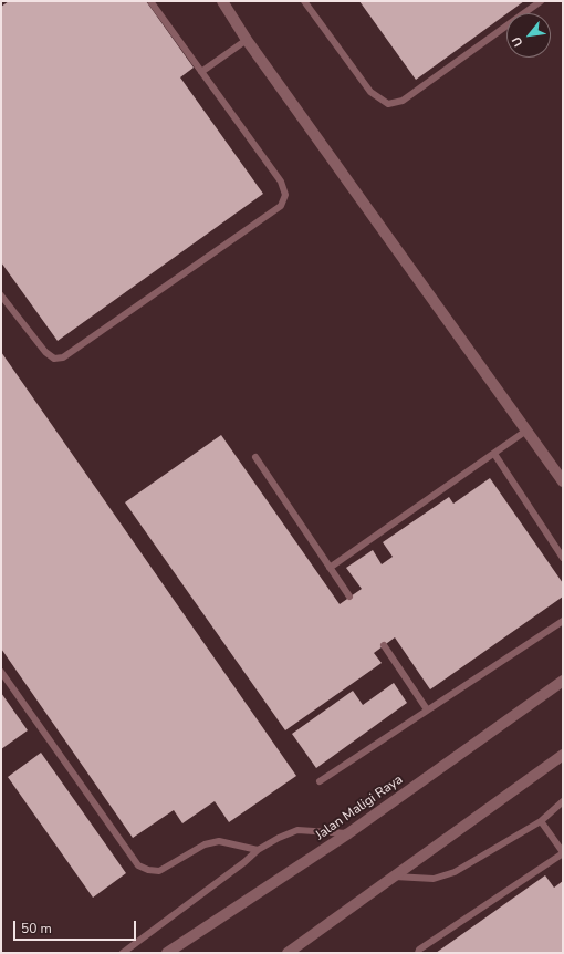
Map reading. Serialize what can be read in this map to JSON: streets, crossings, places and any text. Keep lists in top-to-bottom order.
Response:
{
  "streets": {
    "street": ["Jalan Maligi Raya"]
  },
  "scale_bar": "50 m",
  "north": "bottom left"
}
